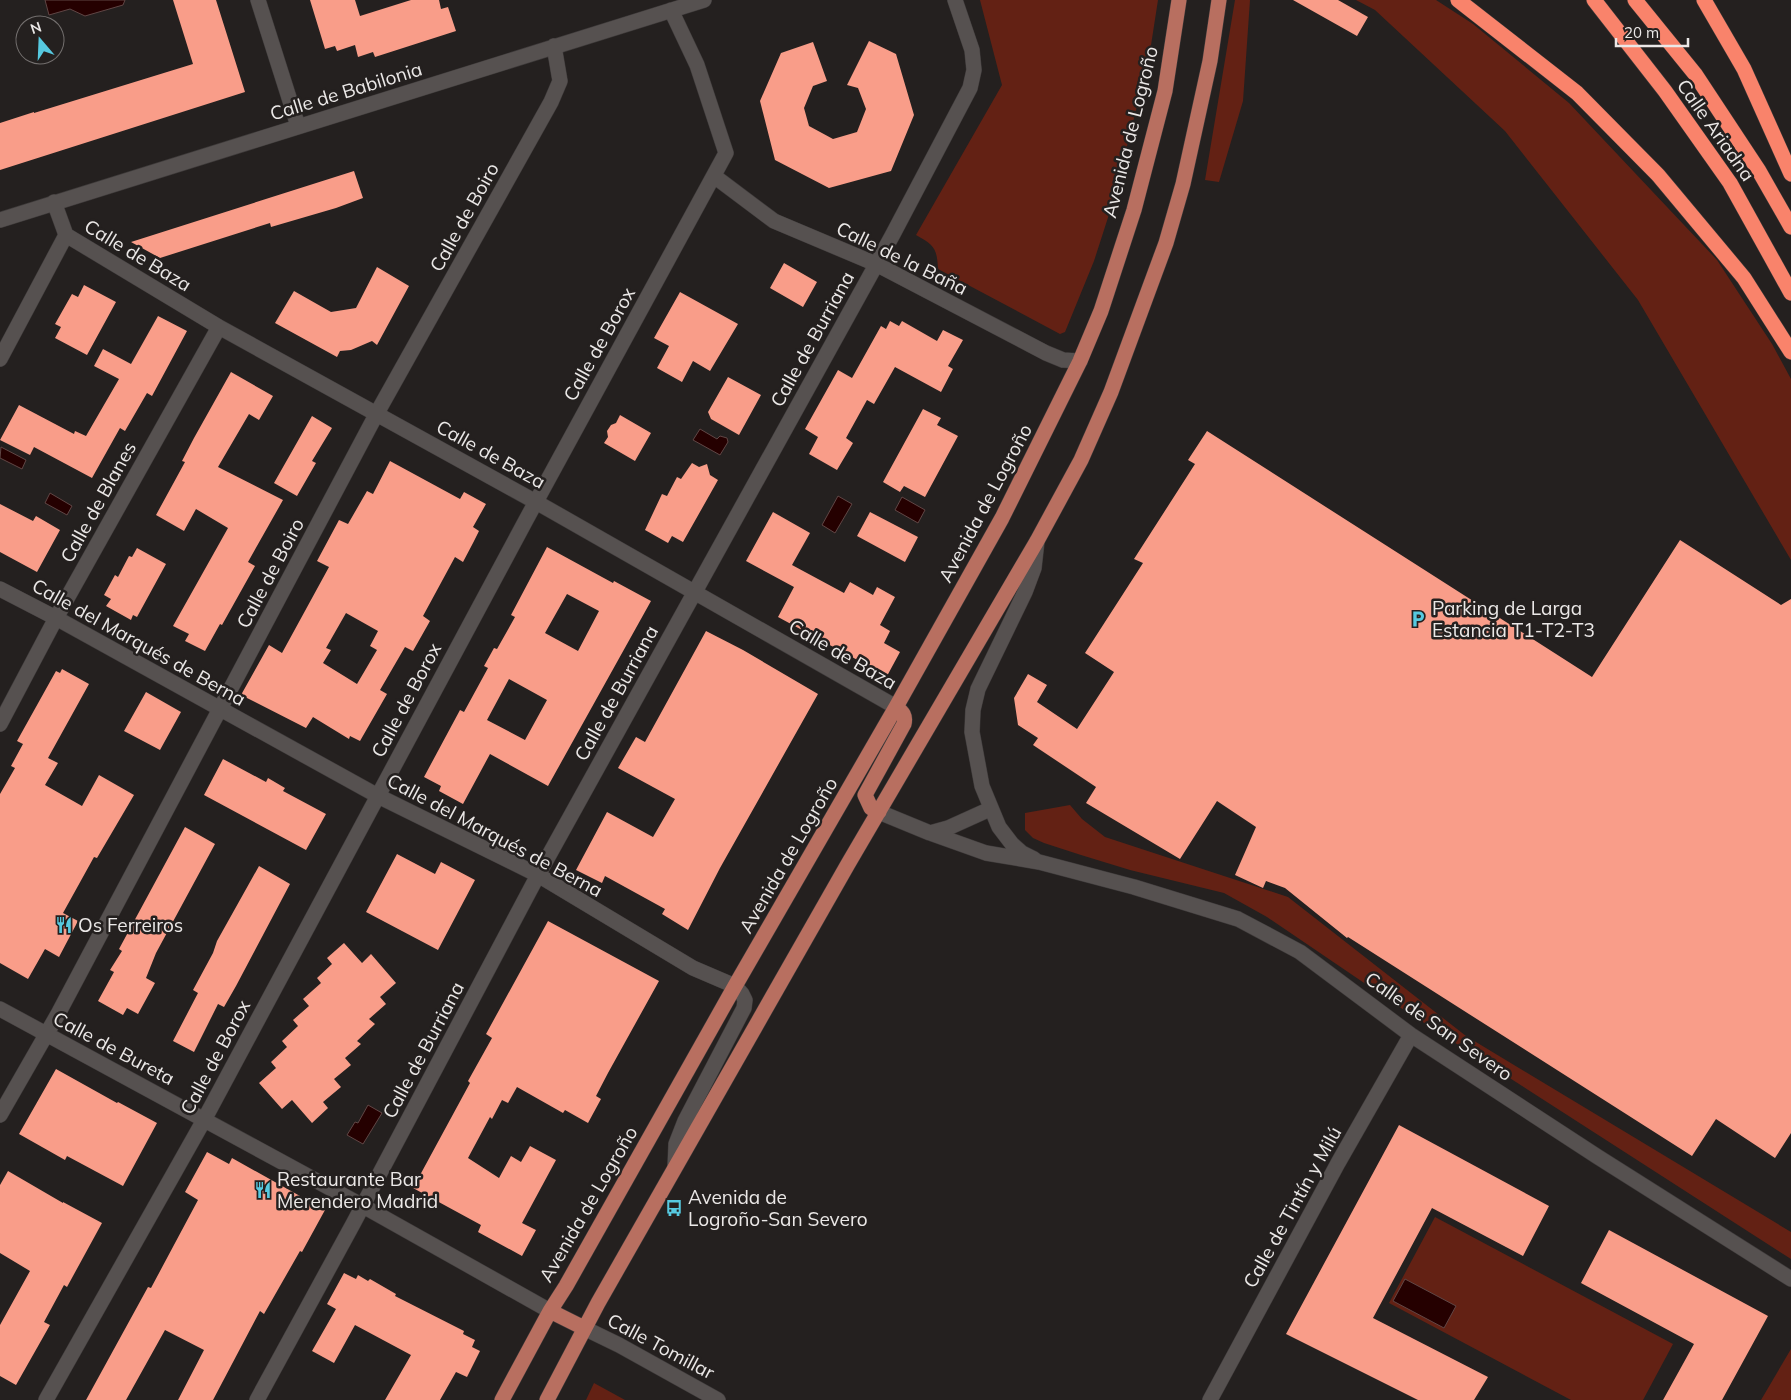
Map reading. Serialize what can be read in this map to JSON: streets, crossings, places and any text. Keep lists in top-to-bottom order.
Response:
{
  "streets": {
    "highway": ["Calle Ariadna"],
    "main road": ["Avenida de Logroño"],
    "street": [
      "Calle de Babilonia",
      "Calle de Boiro",
      "Calle de Baza",
      "Calle de la Baña",
      "Calle de Burriana",
      "Calle de Borox",
      "Calle de Blanes",
      "Calle del Marqués de Berna",
      "Calle de San Severo",
      "Calle de Bureta",
      "Calle de Tintín y Milú",
      "Calle Tomillar"
    ]
  },
  "crossings": [
    ["Calle de Babilonia", "Calle de Boiro"],
    ["Calle de Babilonia", "Calle de Borox"],
    ["Avenida de Logroño", "Calle de Baza"],
    ["Avenida de Logroño", "Calle de la Baña"],
    ["Avenida de Logroño", "Calle del Marqués de Berna"],
    ["Avenida de Logroño", "Calle de Bureta"],
    ["Avenida de Logroño", "Calle Tomillar"],
    ["Calle de Boiro", "Calle de Baza"],
    ["Calle de Boiro", "Calle del Marqués de Berna"],
    ["Calle de Boiro", "Calle de Bureta"],
    ["Calle de Baza", "Calle de Burriana"],
    ["Calle de Baza", "Calle de Borox"],
    ["Calle de Baza", "Calle de Blanes"],
    ["Calle de la Baña", "Calle de Burriana"],
    ["Calle de la Baña", "Calle de Borox"],
    ["Calle de Burriana", "Calle del Marqués de Berna"],
    ["Calle de Burriana", "Calle de Bureta"],
    ["Calle de Borox", "Calle del Marqués de Berna"],
    ["Calle de Borox", "Calle de Bureta"],
    ["Calle de Blanes", "Calle del Marqués de Berna"],
    ["Calle de San Severo", "Calle de Tintín y Milú"]
  ],
  "places": {
    "parking": ["Parking de Larga Estancia T1-T2-T3"],
    "restaurant": ["Os Ferreiros", "Restaurante Bar Merendero Madrid"],
    "bus stop": ["Avenida de Logroño-San Severo"]
  },
  "scale_bar": "20 m",
  "north": "top"
}
